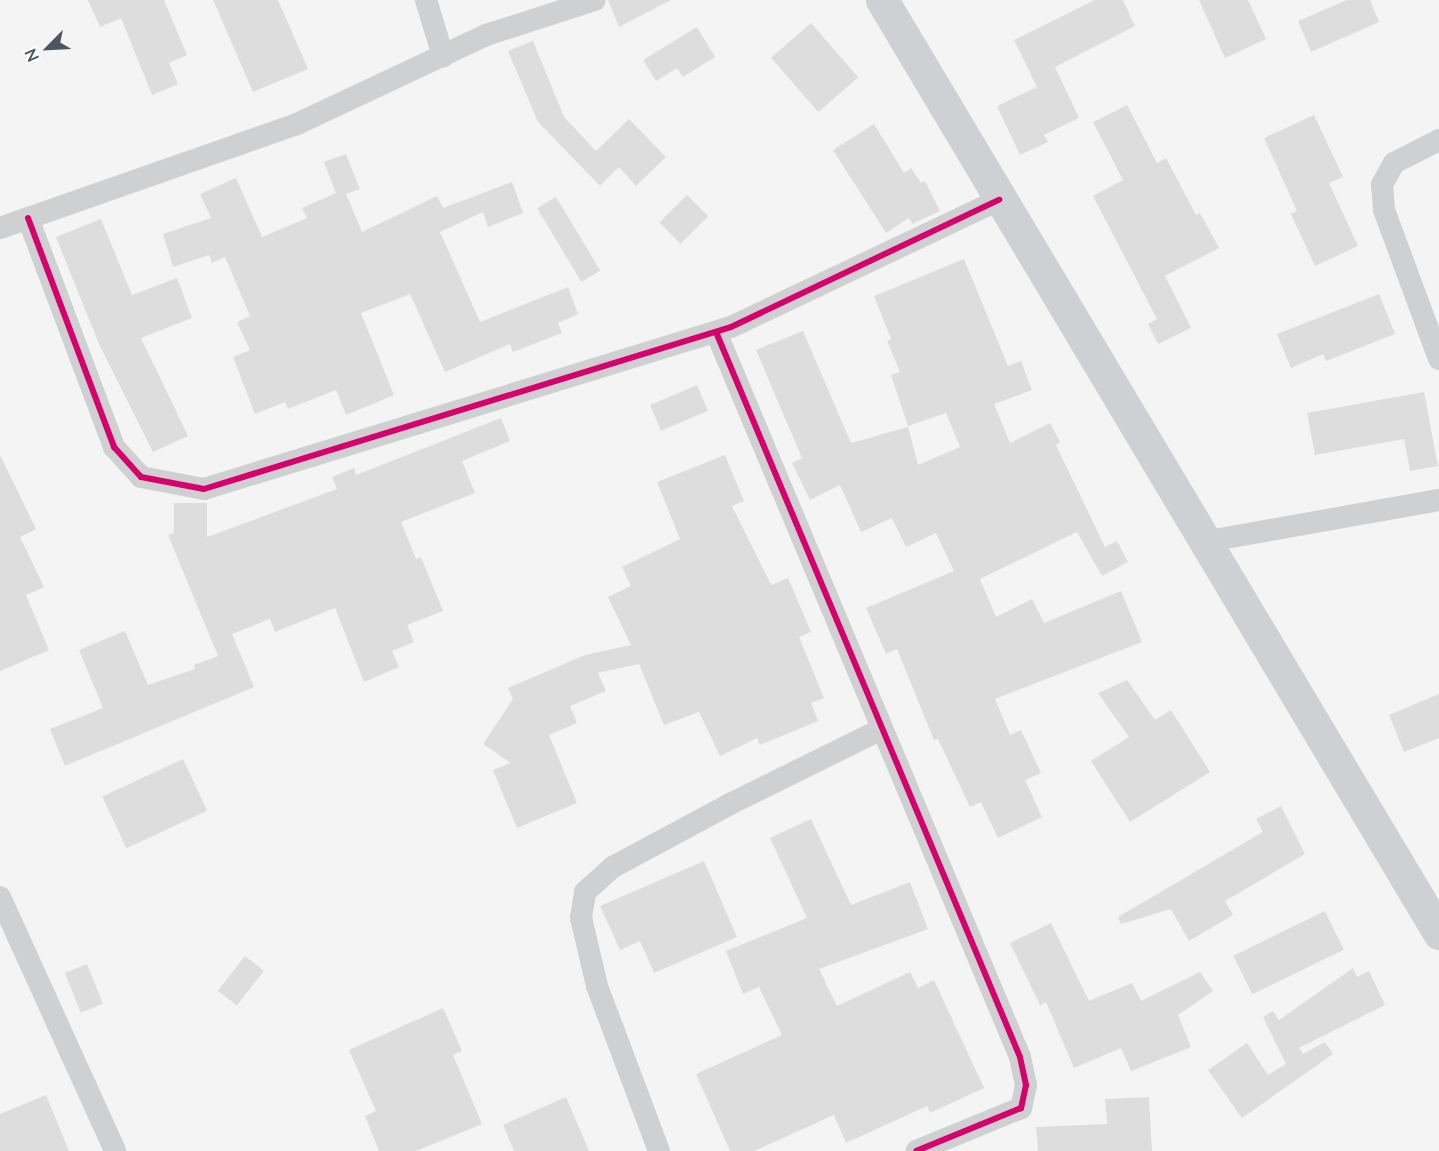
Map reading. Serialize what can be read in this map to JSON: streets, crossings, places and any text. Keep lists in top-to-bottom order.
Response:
{
  "north": "bottom left"
}
